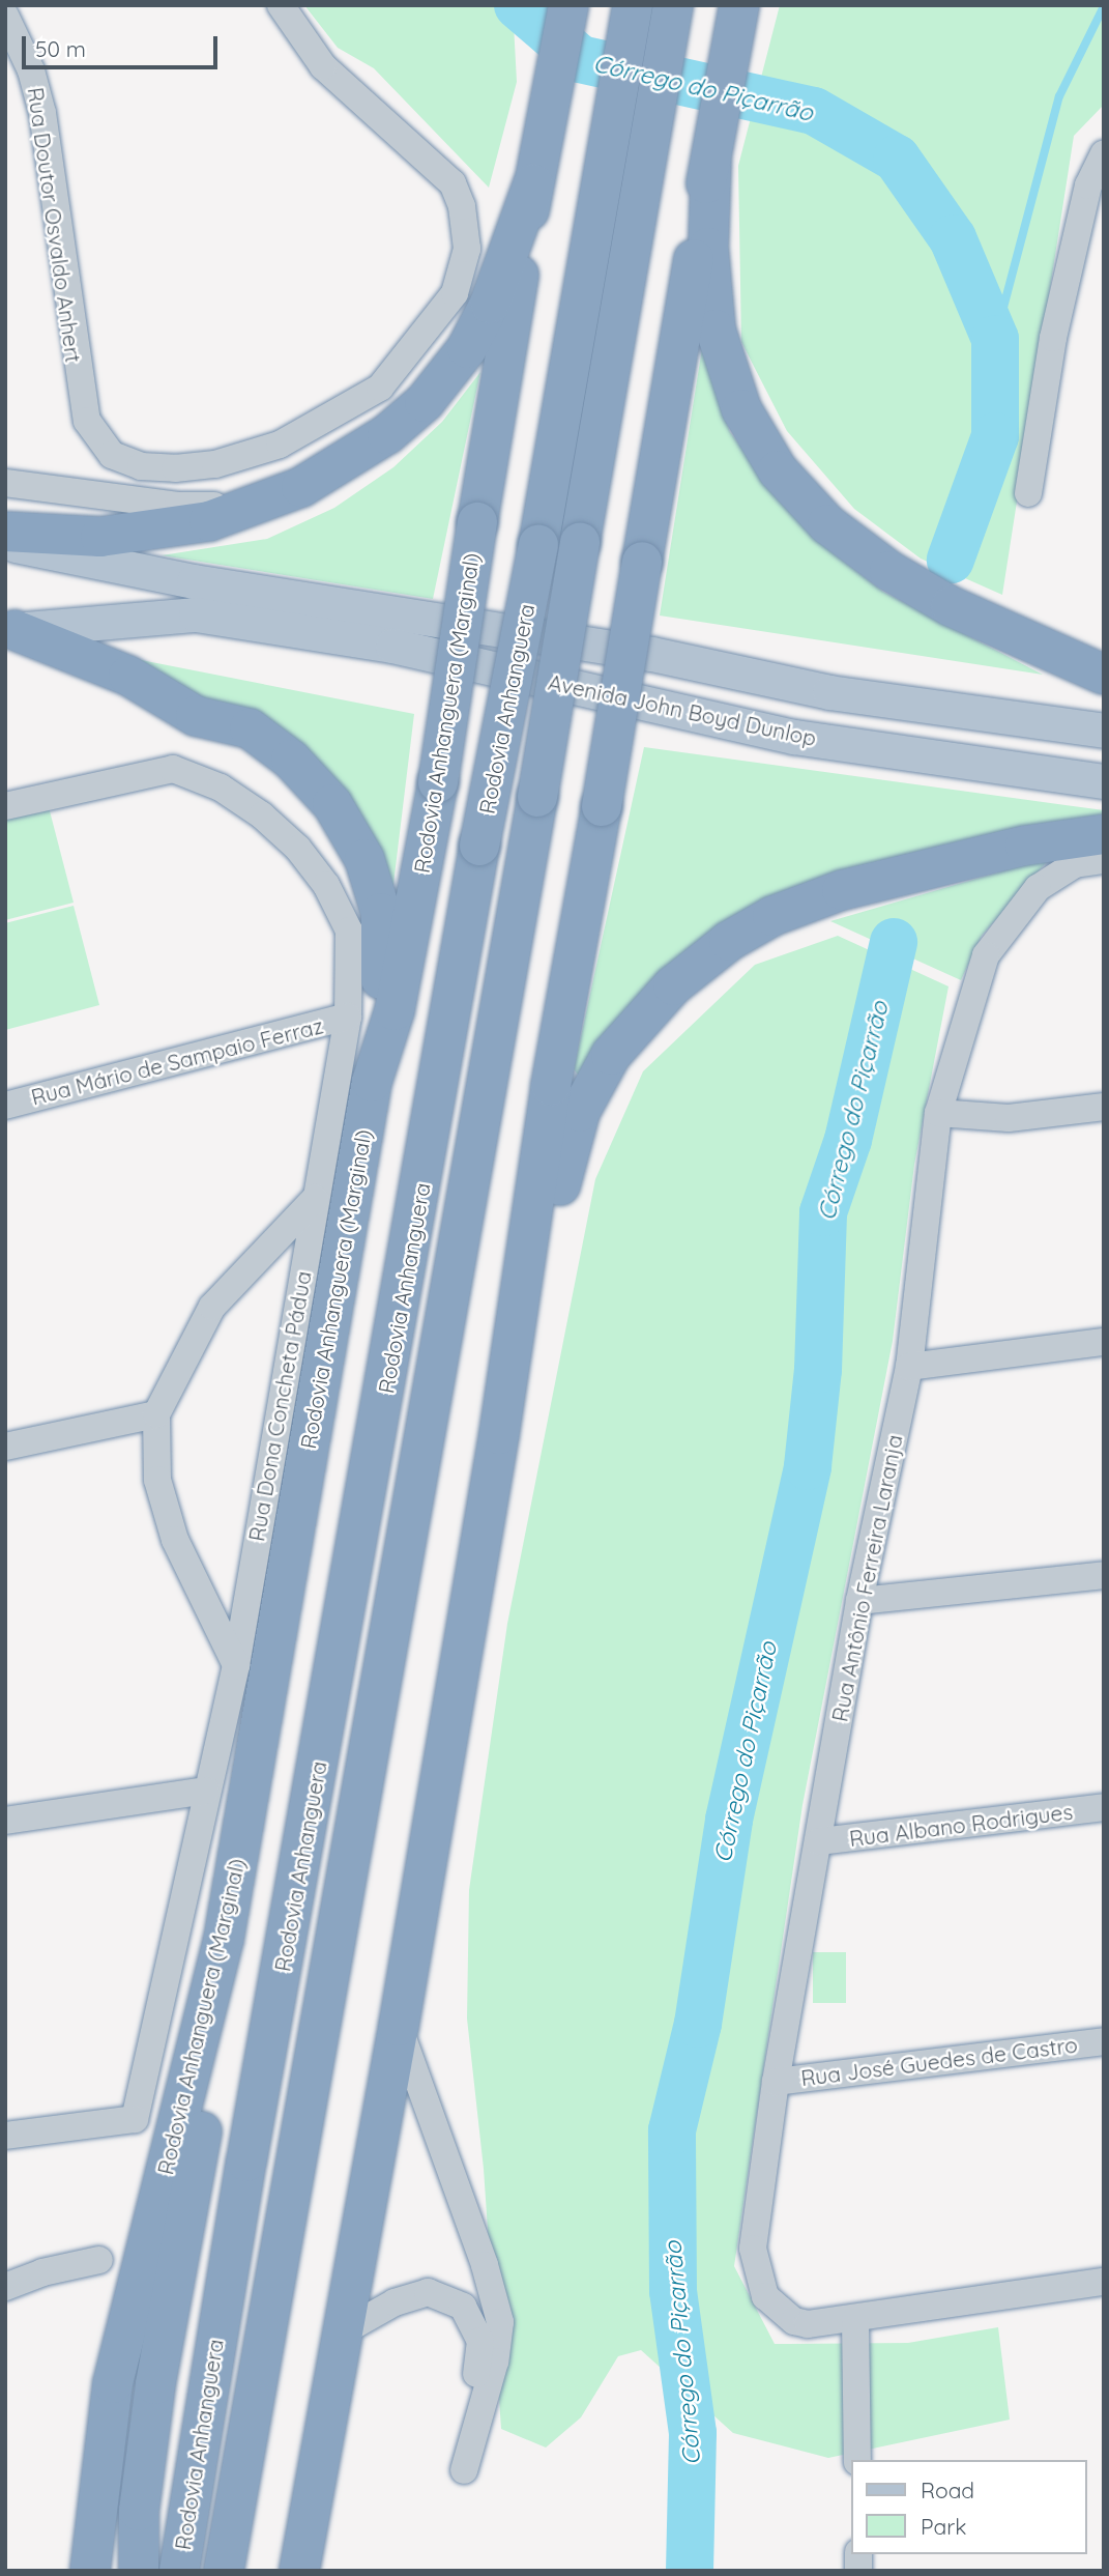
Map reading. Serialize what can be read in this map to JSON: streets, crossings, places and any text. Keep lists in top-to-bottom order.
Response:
{
  "streets": {
    "highway": ["Rodovia Anhanguera", "Rodovia Anhanguera (Marginal)"],
    "main road": ["Avenida John Boyd Dunlop"],
    "street": [
      "Rua Doutor Osvaldo Anhert",
      "Rua Mário de Sampaio Ferraz",
      "Rua Dona Concheta Pádua",
      "Rua Antônio Ferreira Laranja",
      "Rua Albano Rodrigues",
      "Rua José Guedes de Castro"
    ]
  },
  "crossings": [
    ["Rua Mário de Sampaio Ferraz", "Rua Dona Concheta Pádua"],
    ["Rua Antônio Ferreira Laranja", "Rua Albano Rodrigues"],
    ["Rua Antônio Ferreira Laranja", "Rua José Guedes de Castro"]
  ],
  "water": ["Córrego do Piçarrão"],
  "legend": ["Road", "Park"],
  "scale_bar": "50 m"
}
